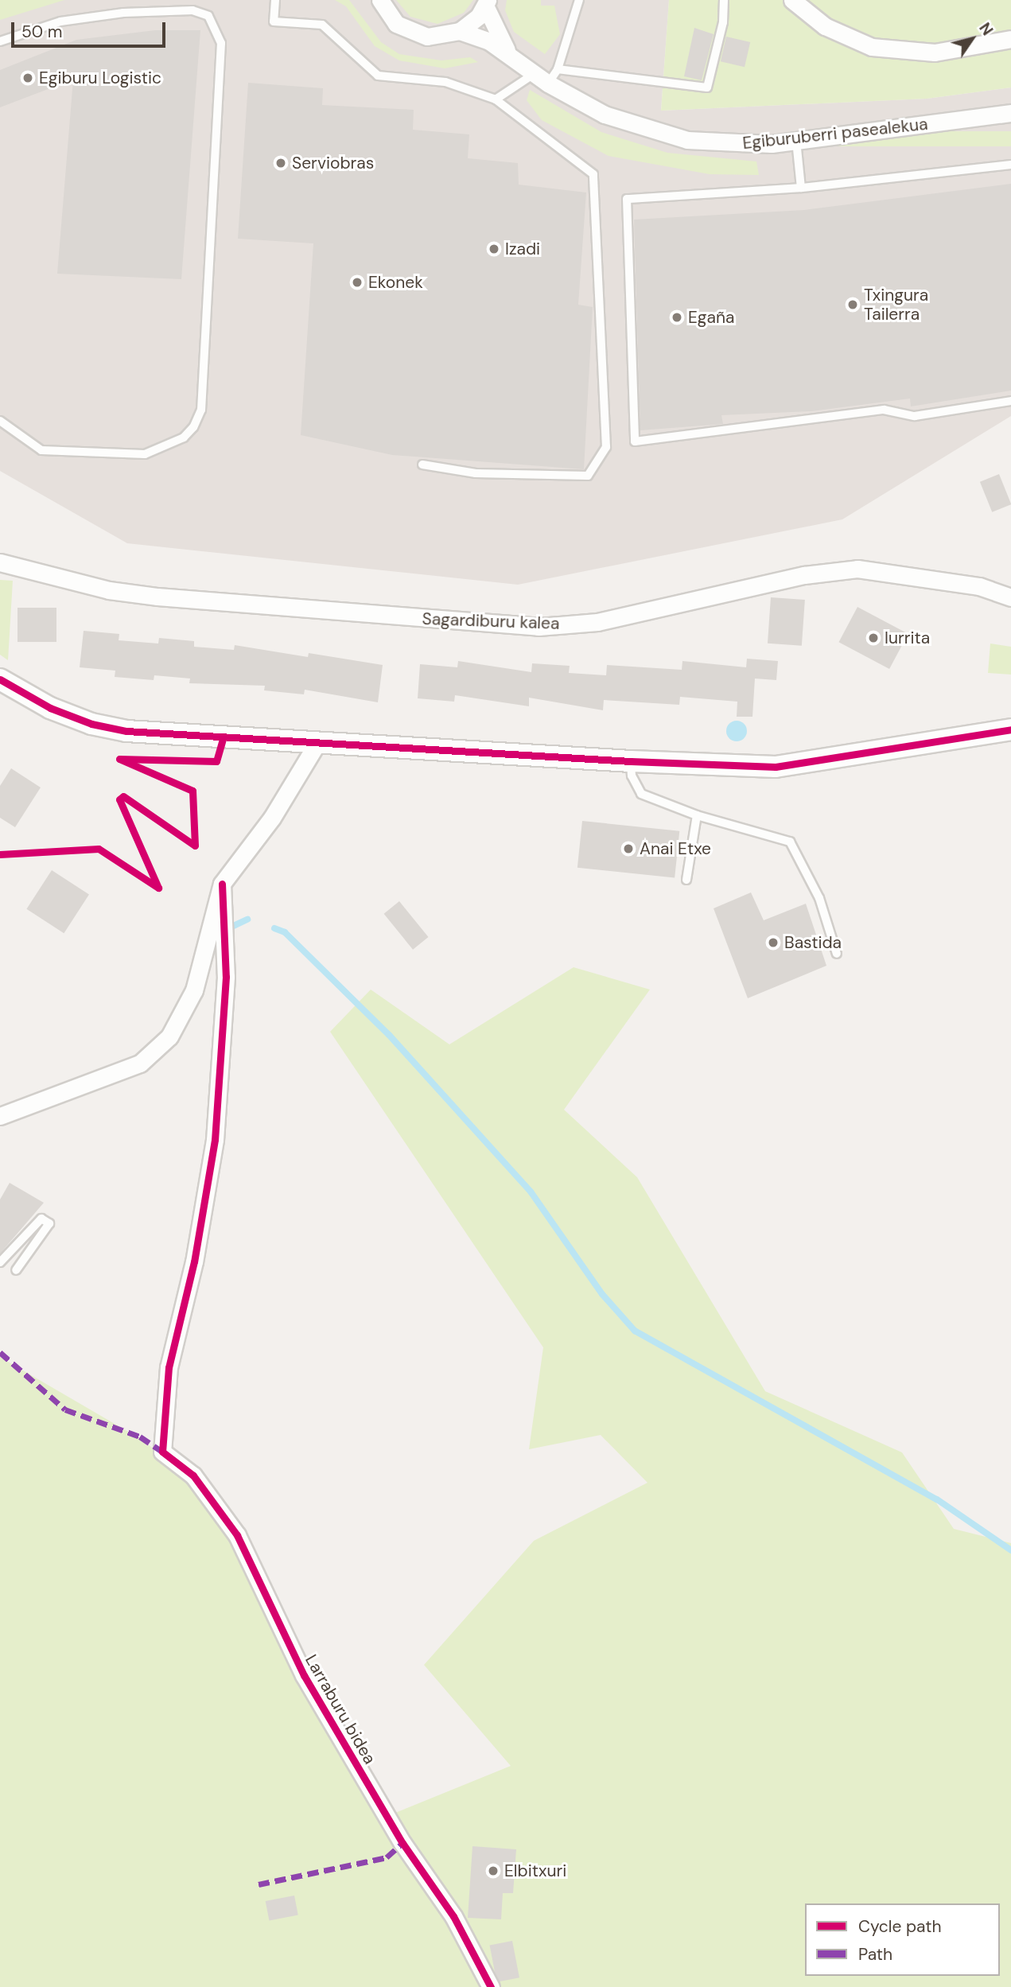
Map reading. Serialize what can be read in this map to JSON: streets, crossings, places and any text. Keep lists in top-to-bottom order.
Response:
{
  "streets": {
    "street": ["Egiburuberri pasealekua", "Sagardiburu kalea", "Larraburu bidea"]
  },
  "places": [
    "Egiburu Logistic",
    "Serviobras",
    "Izadi",
    "Ekonek",
    "Txingura Tailerra",
    "Egaña",
    "Iurrita",
    "Anai Etxe",
    "Bastida",
    "Elbitxuri"
  ],
  "legend": ["Cycle path", "Path"],
  "scale_bar": "50 m",
  "north": "top right"
}
